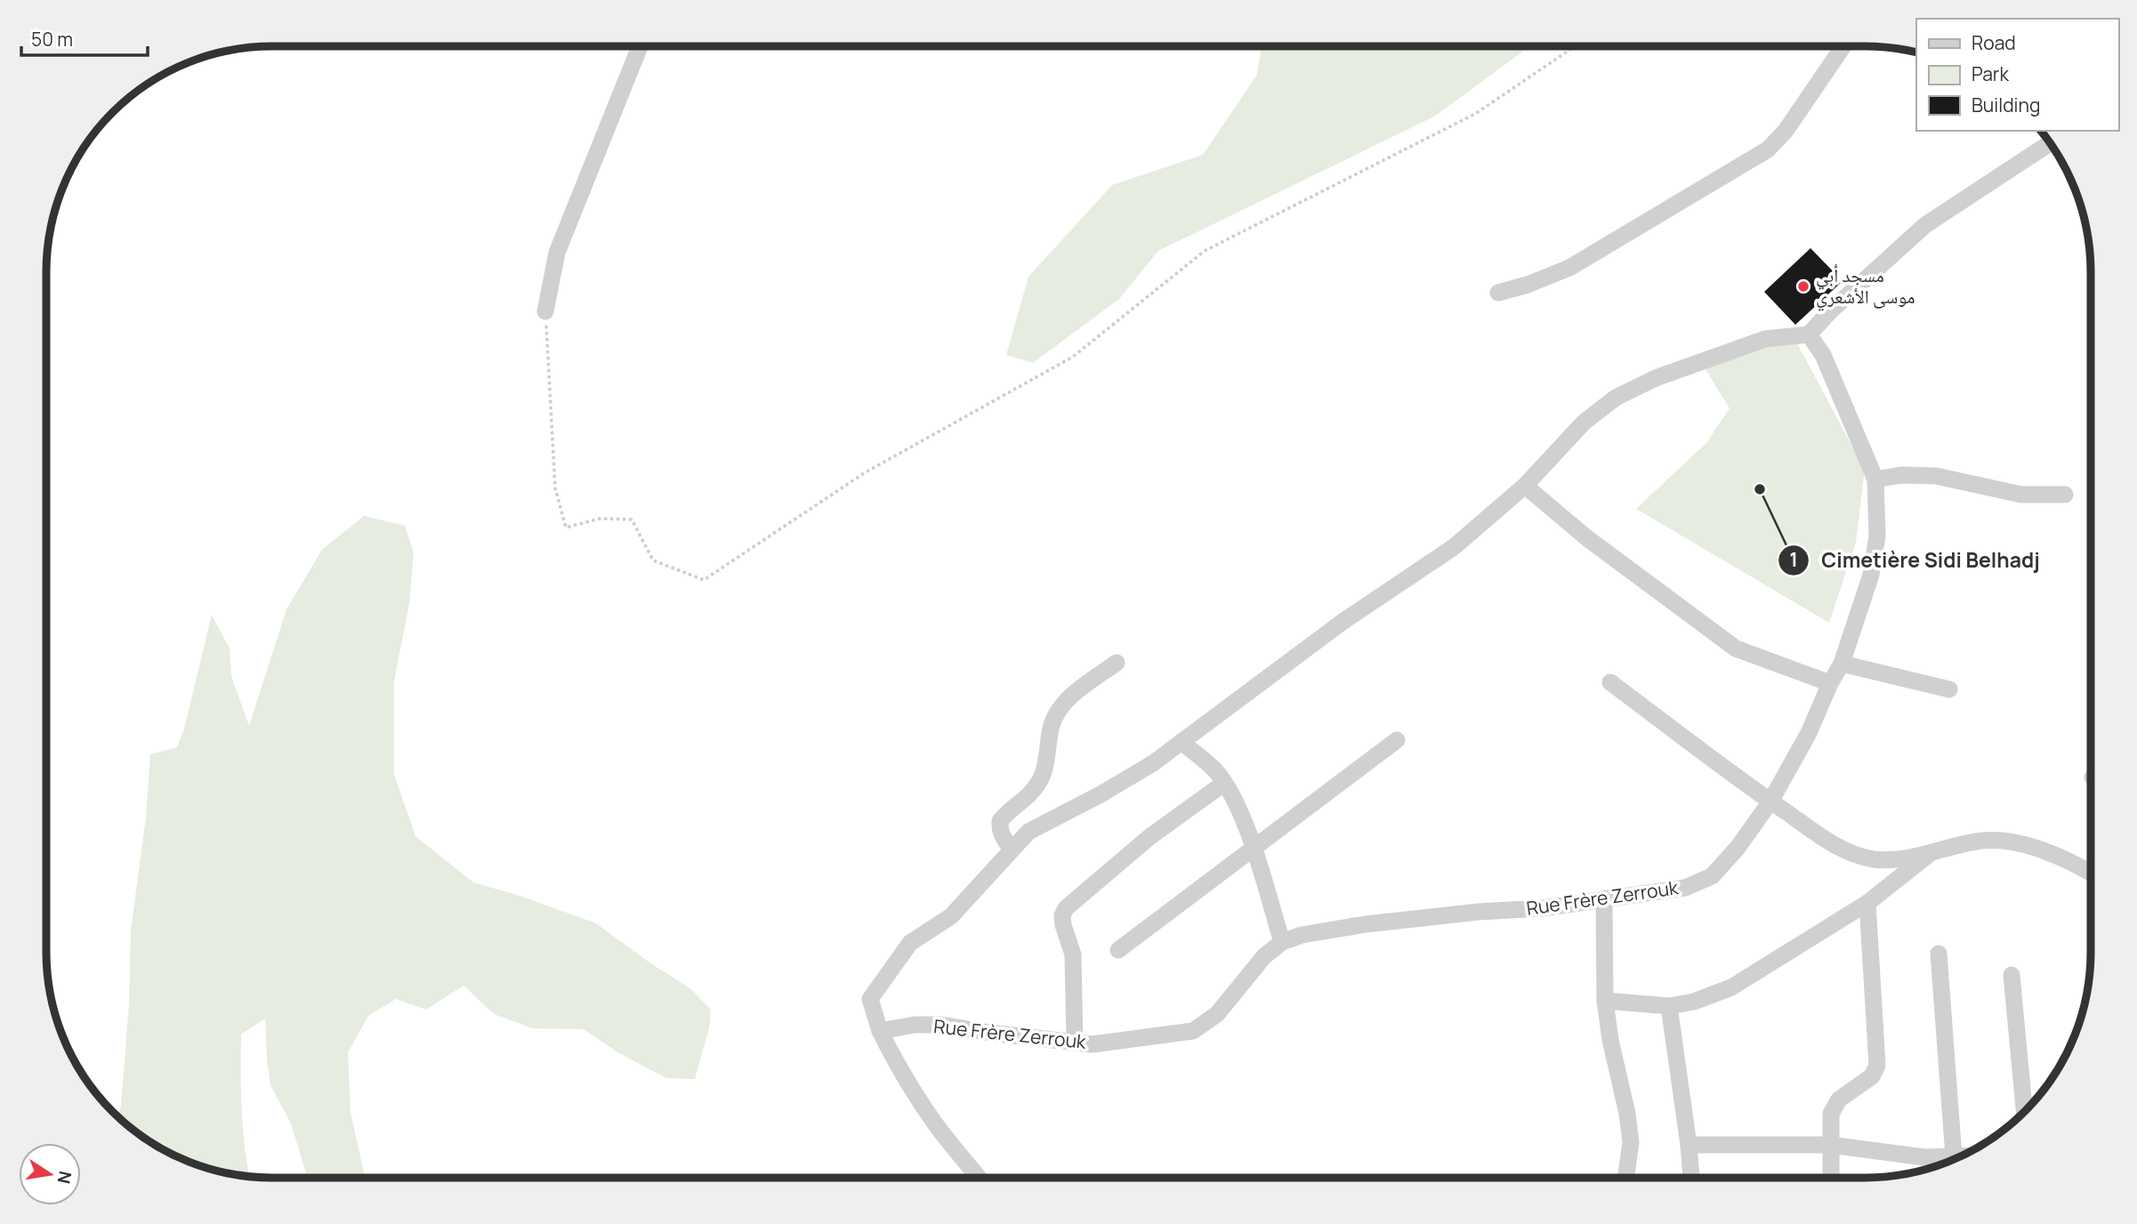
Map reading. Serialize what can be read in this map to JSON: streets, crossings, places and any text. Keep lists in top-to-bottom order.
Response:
{
  "streets": {
    "street": ["Rue Frère Zerrouk"]
  },
  "places": ["مسجد أبي موسى الأشعري", "Cimetière Sidi Belhadj"],
  "legend": ["Road", "Park", "Building"],
  "scale_bar": "50 m",
  "north": "right"
}
